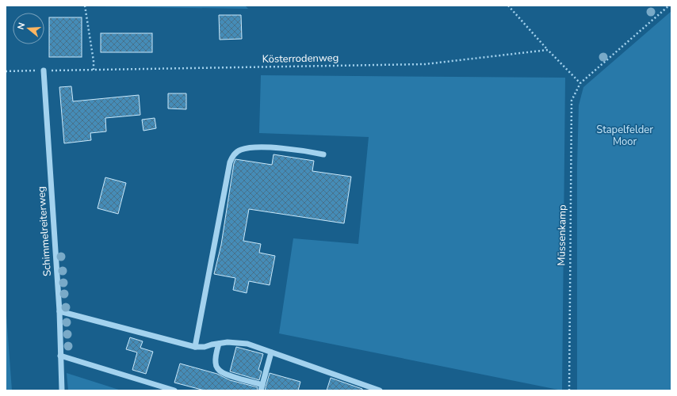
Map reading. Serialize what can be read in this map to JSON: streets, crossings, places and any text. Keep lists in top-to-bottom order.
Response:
{
  "streets": {
    "street": ["Schimmelreiterweg"],
    "path": ["Kösterrodenweg", "Müssenkamp"]
  },
  "crossings": [
    ["Kösterrodenweg", "Schimmelreiterweg"]
  ],
  "parks": ["Stapelfelder Moor"],
  "north": "left"
}
